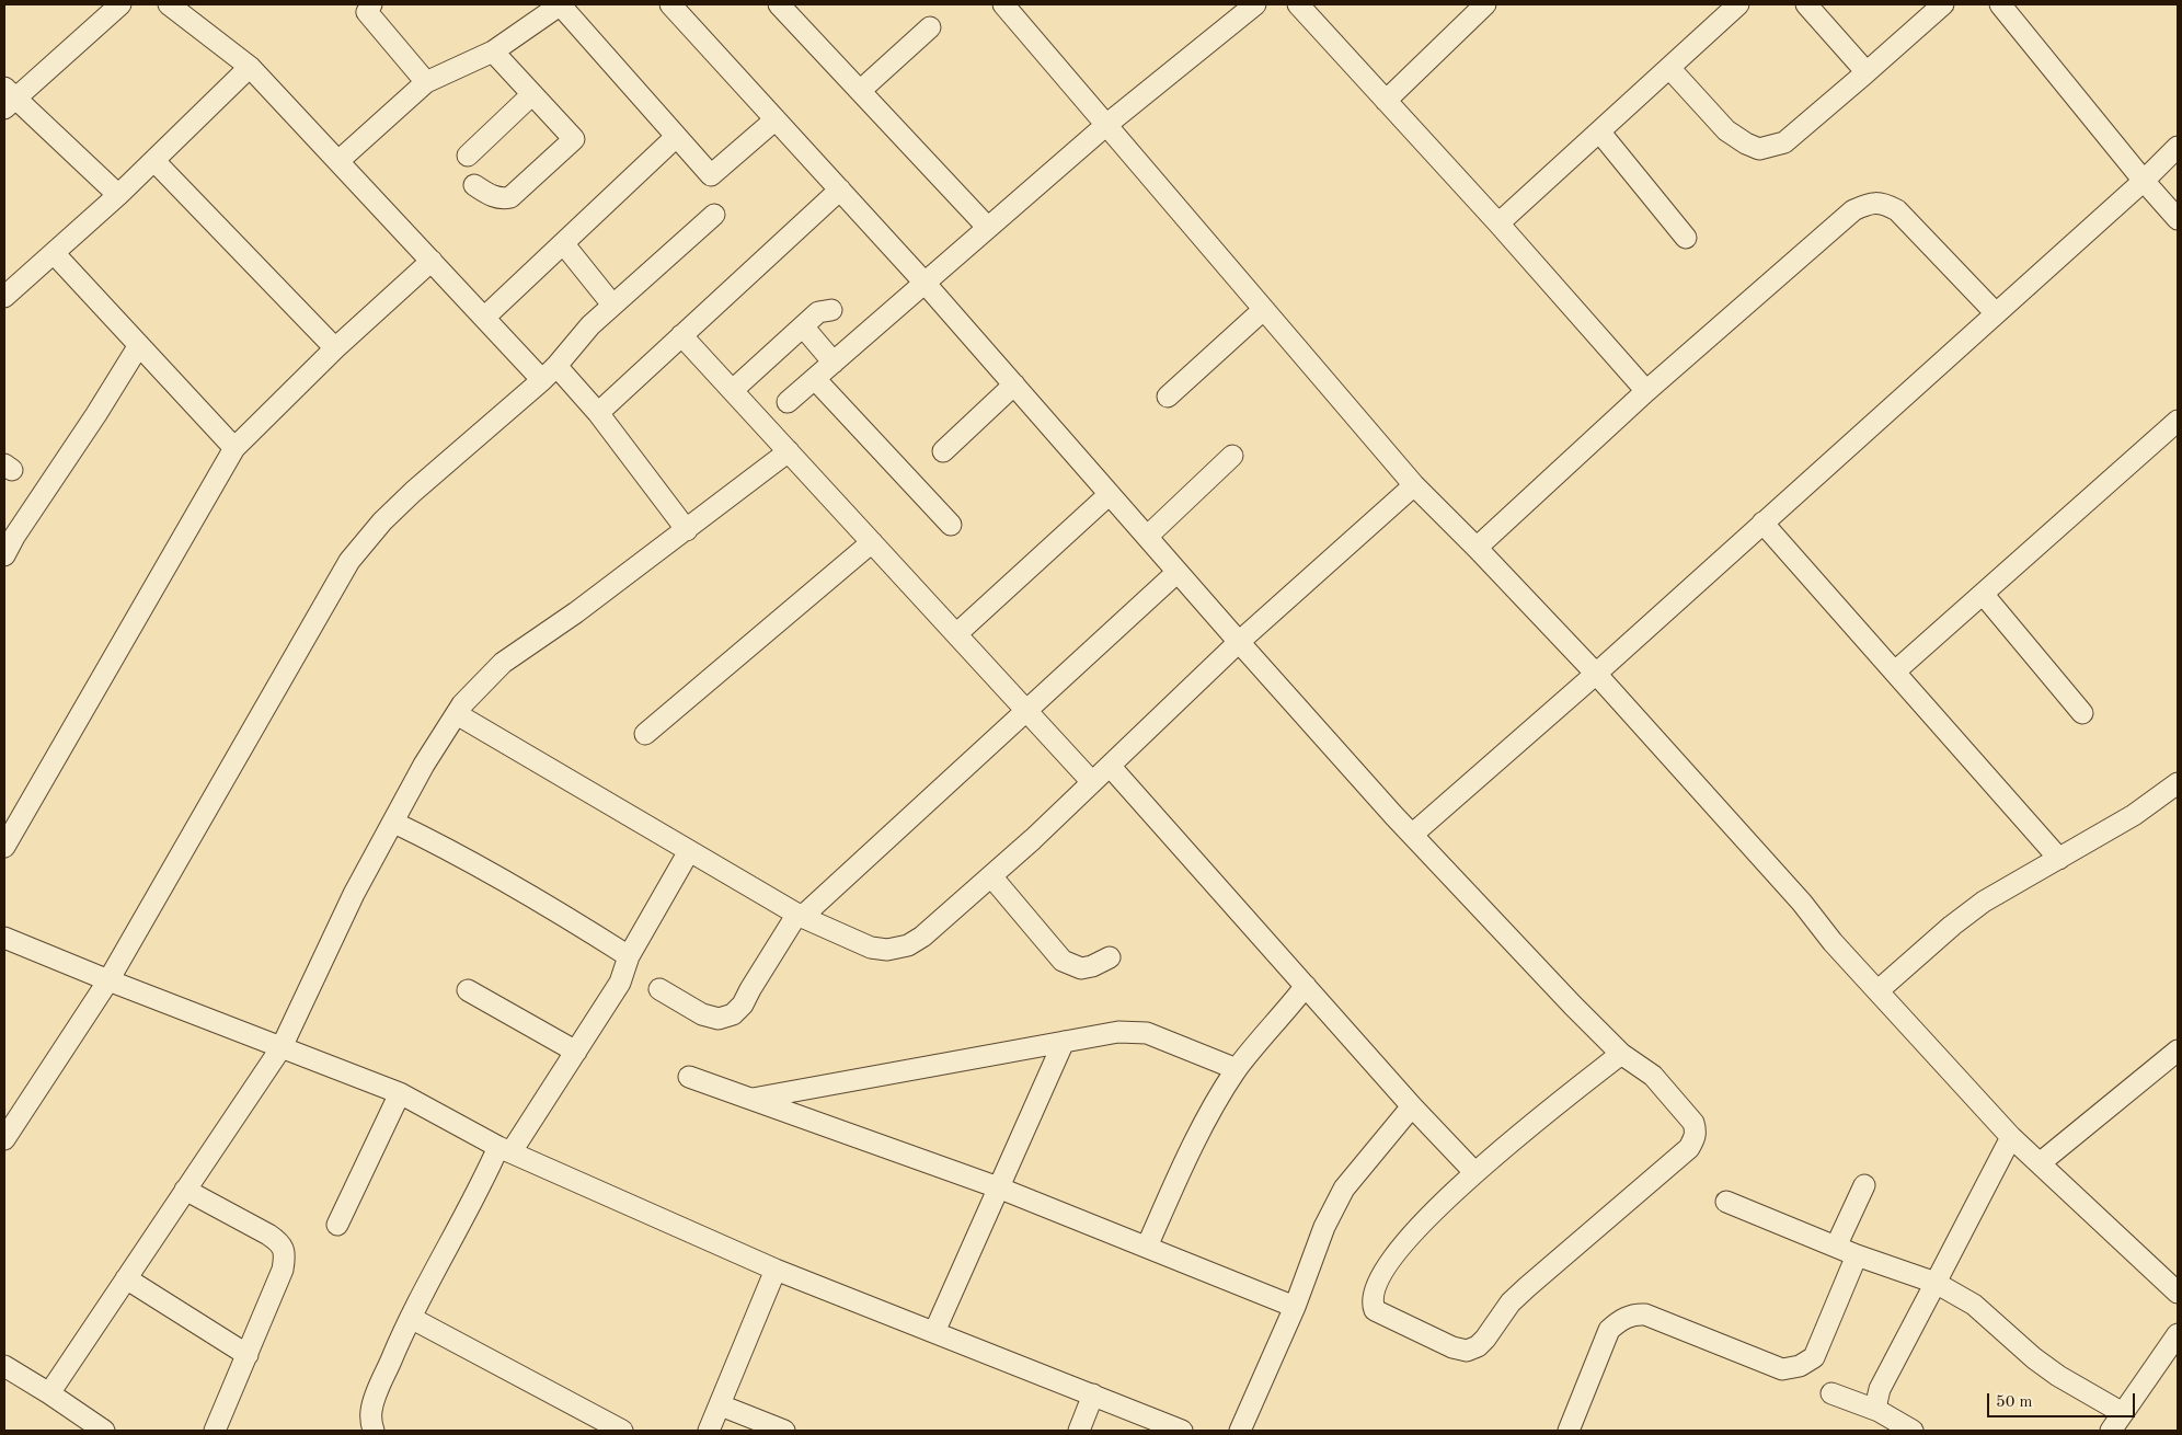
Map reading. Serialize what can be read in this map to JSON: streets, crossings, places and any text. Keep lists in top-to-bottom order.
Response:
{
  "scale_bar": "50 m"
}
